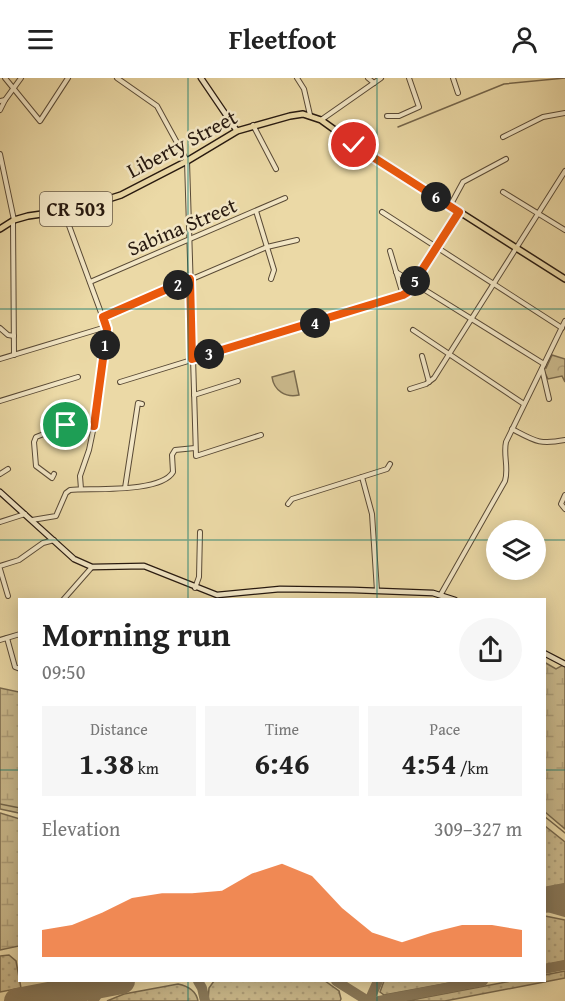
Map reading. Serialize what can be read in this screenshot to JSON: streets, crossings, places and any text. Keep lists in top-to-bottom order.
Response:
{
  "streets": {
    "main road": ["Liberty Street", "CR 503"],
    "street": ["Sabina Street"]
  },
  "page": {
    "header": "Fleetfoot",
    "pins": [
      "6",
      "5",
      "2",
      "4",
      "1",
      "3"
    ],
    "heading": ["Morning run", "09:50"],
    "stats": [
      ["Distance", "1.38 km"],
      ["Time", "6:46"],
      ["Pace", "4:54 /km"]
    ],
    "chart": ["Elevation", "309–327 m"]
  }
}
